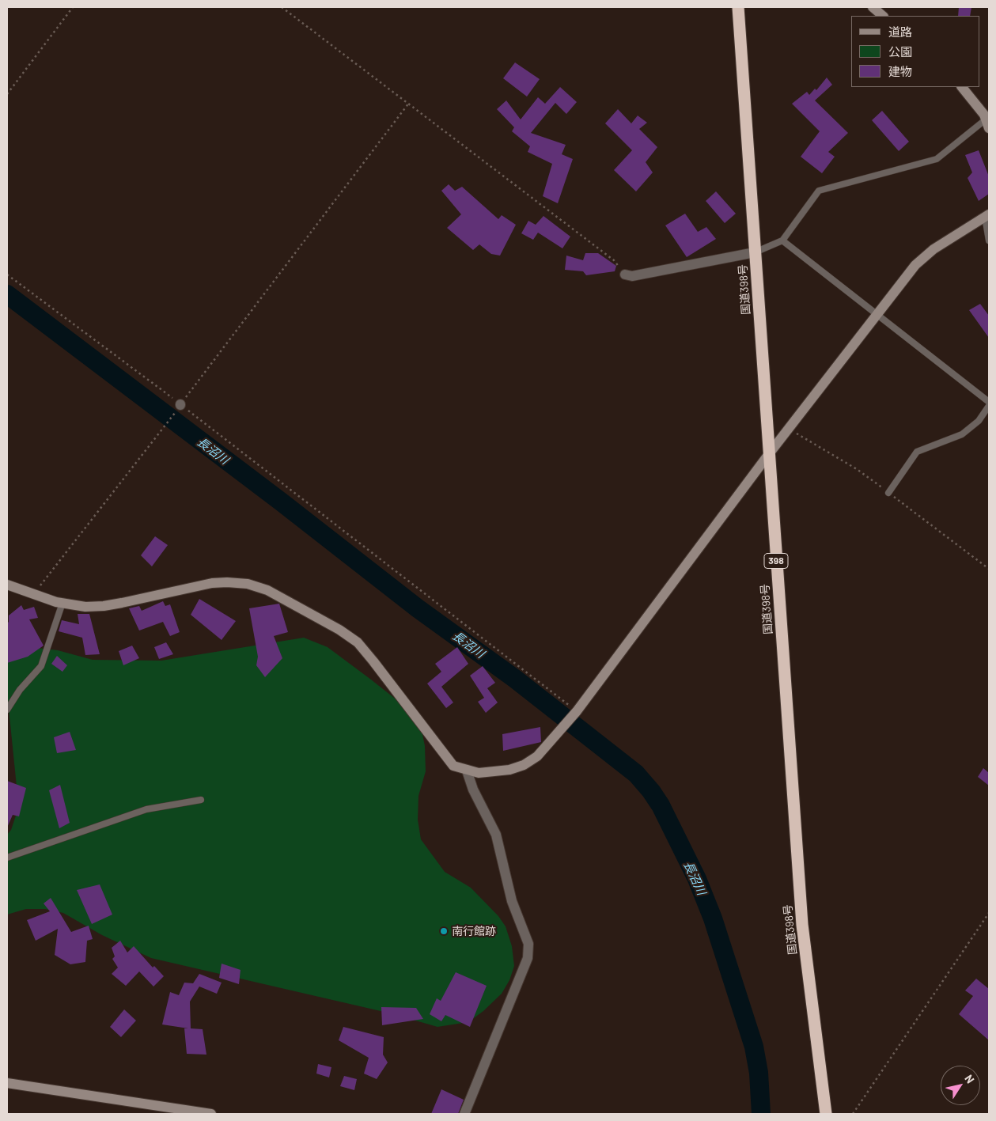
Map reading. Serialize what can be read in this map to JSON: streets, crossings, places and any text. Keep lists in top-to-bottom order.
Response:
{
  "streets": {
    "highway": ["国道398号", "398"]
  },
  "water": ["長沼川"],
  "places": ["南行館跡"],
  "legend": ["道路", "公園", "建物"],
  "north": "top right"
}
